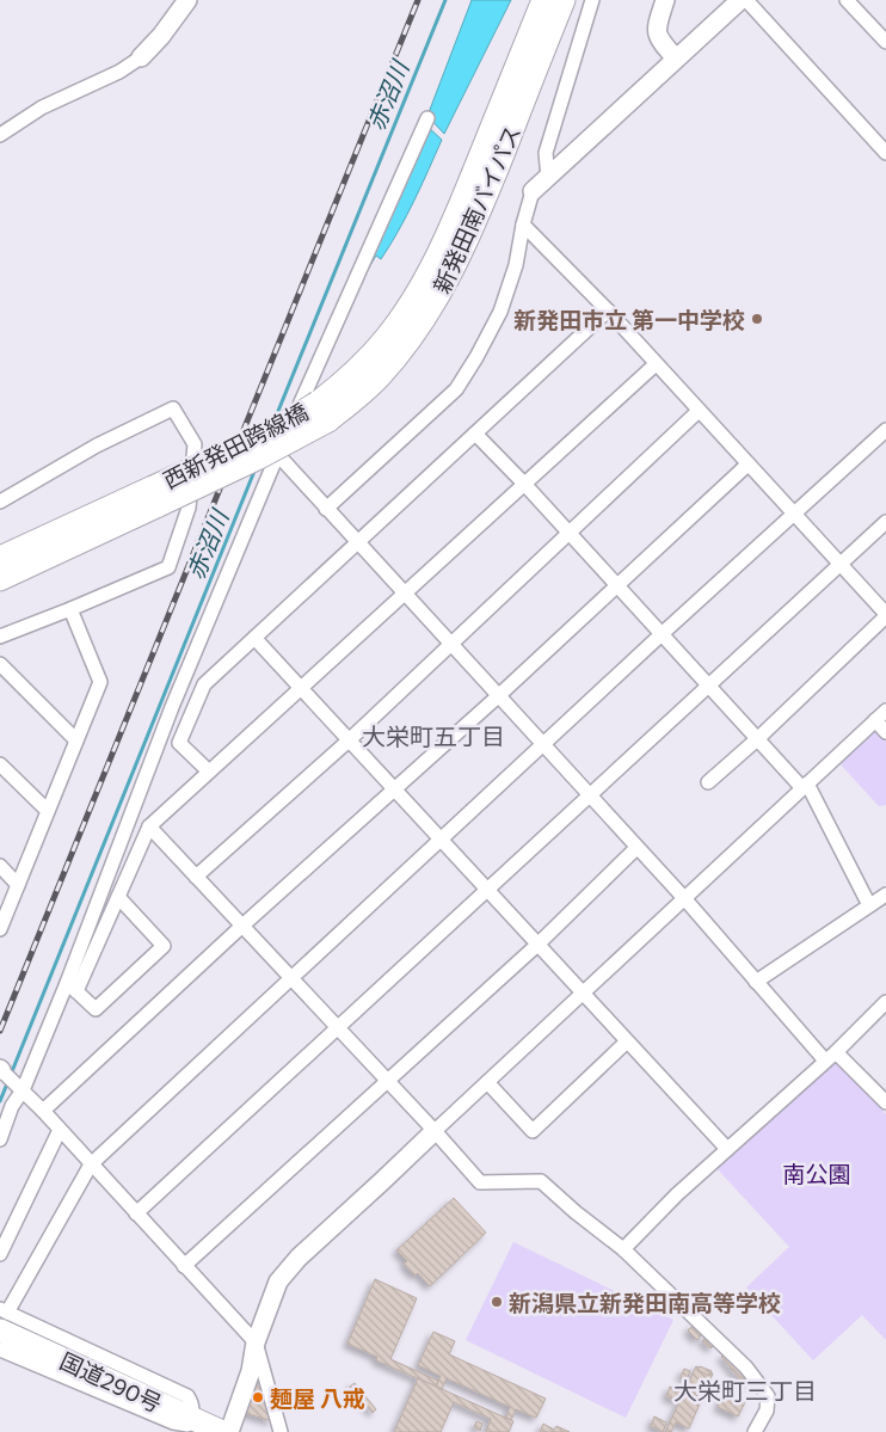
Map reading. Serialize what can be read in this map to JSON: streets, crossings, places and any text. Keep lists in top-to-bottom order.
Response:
{
  "streets": {
    "highway": ["新発田南バイパス", "西新発田跨線橋", "国道290号"]
  },
  "crossings": [
    ["新発田南バイパス", "西新発田跨線橋"]
  ],
  "districts": ["大栄町五丁目", "大栄町三丁目"],
  "water": ["赤沼川"],
  "parks": ["南公園"],
  "places": ["新発田市立 第一中学校", "新潟県立新発田南高等学校", "麺屋 八戒"]
}
